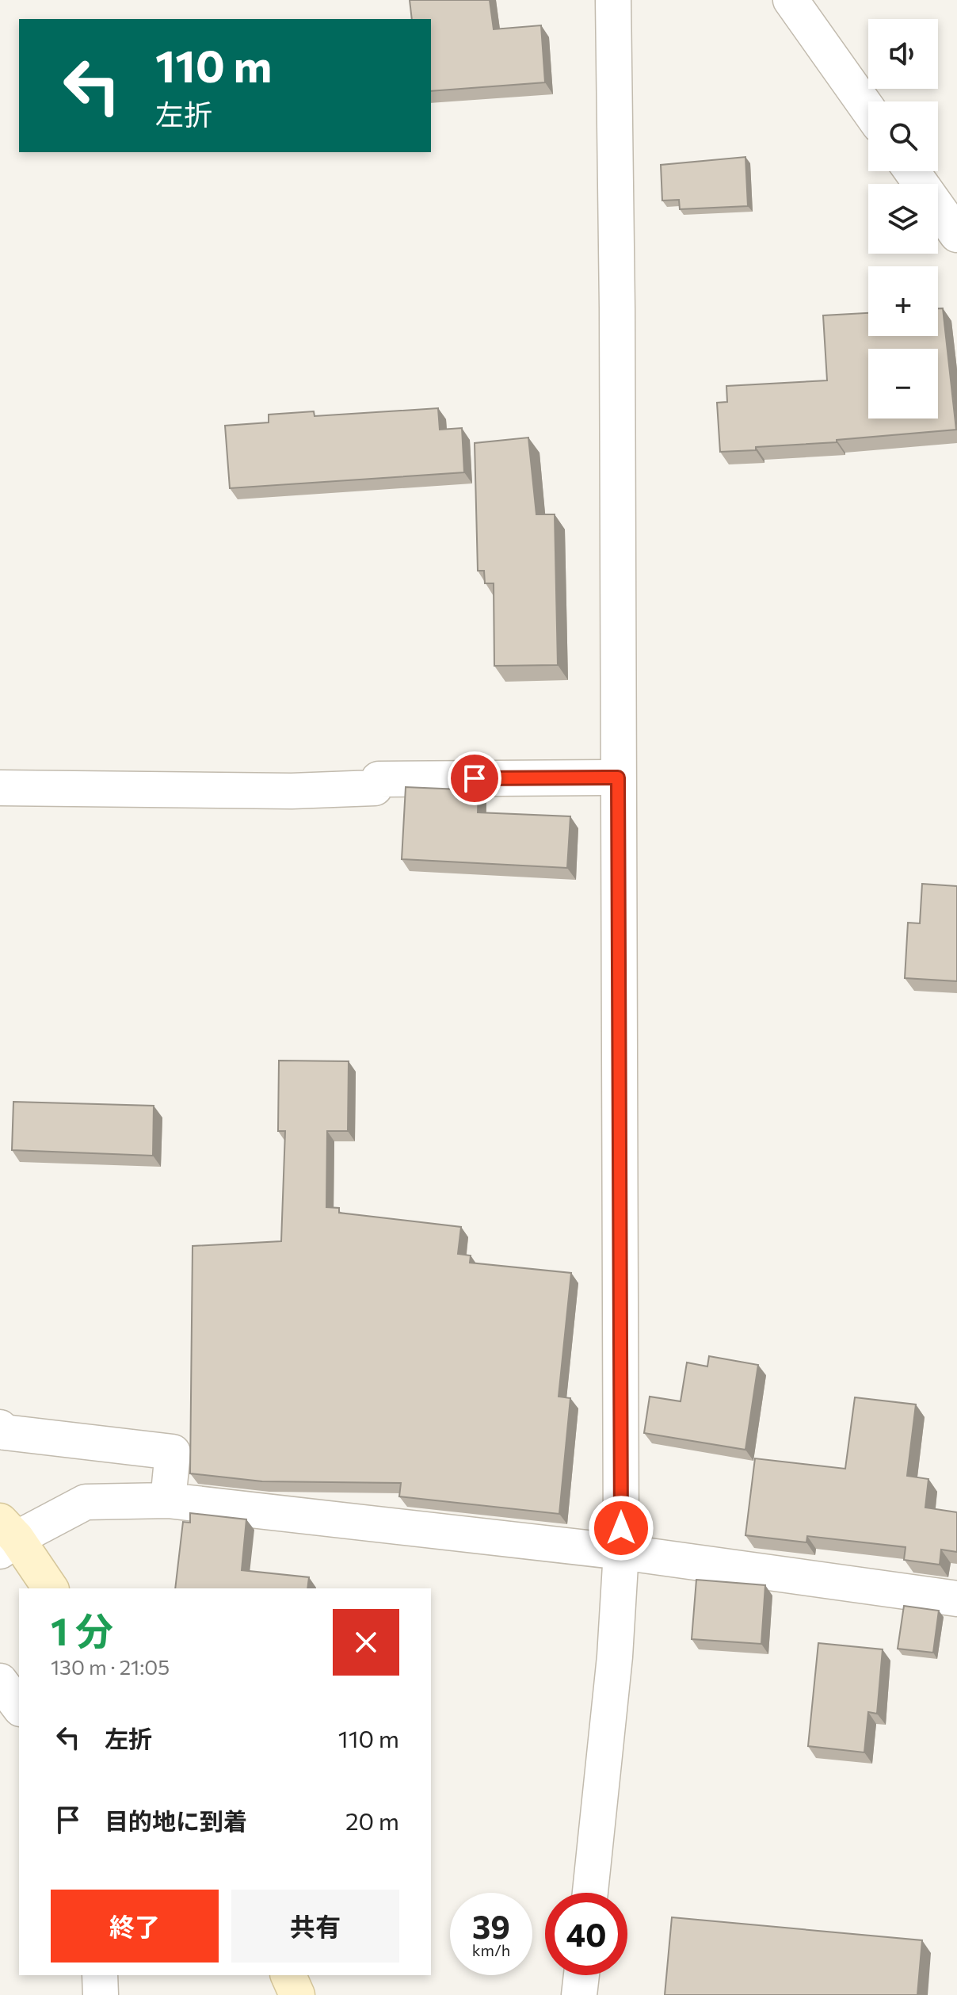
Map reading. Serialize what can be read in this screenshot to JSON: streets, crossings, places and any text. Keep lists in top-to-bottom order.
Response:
{
  "page": {
    "map_buttons": ["+", "−"],
    "turn": ["110 m", "左折"],
    "heading": ["1 分", "130 m · 21:05"],
    "list": [
      {
        "name": "左折",
        "value": "110 m"
      },
      {
        "name": "目的地に到着",
        "value": "20 m"
      }
    ],
    "buttons": ["終了", "共有"],
    "speed": "39 km/h",
    "limit": "40"
  }
}
